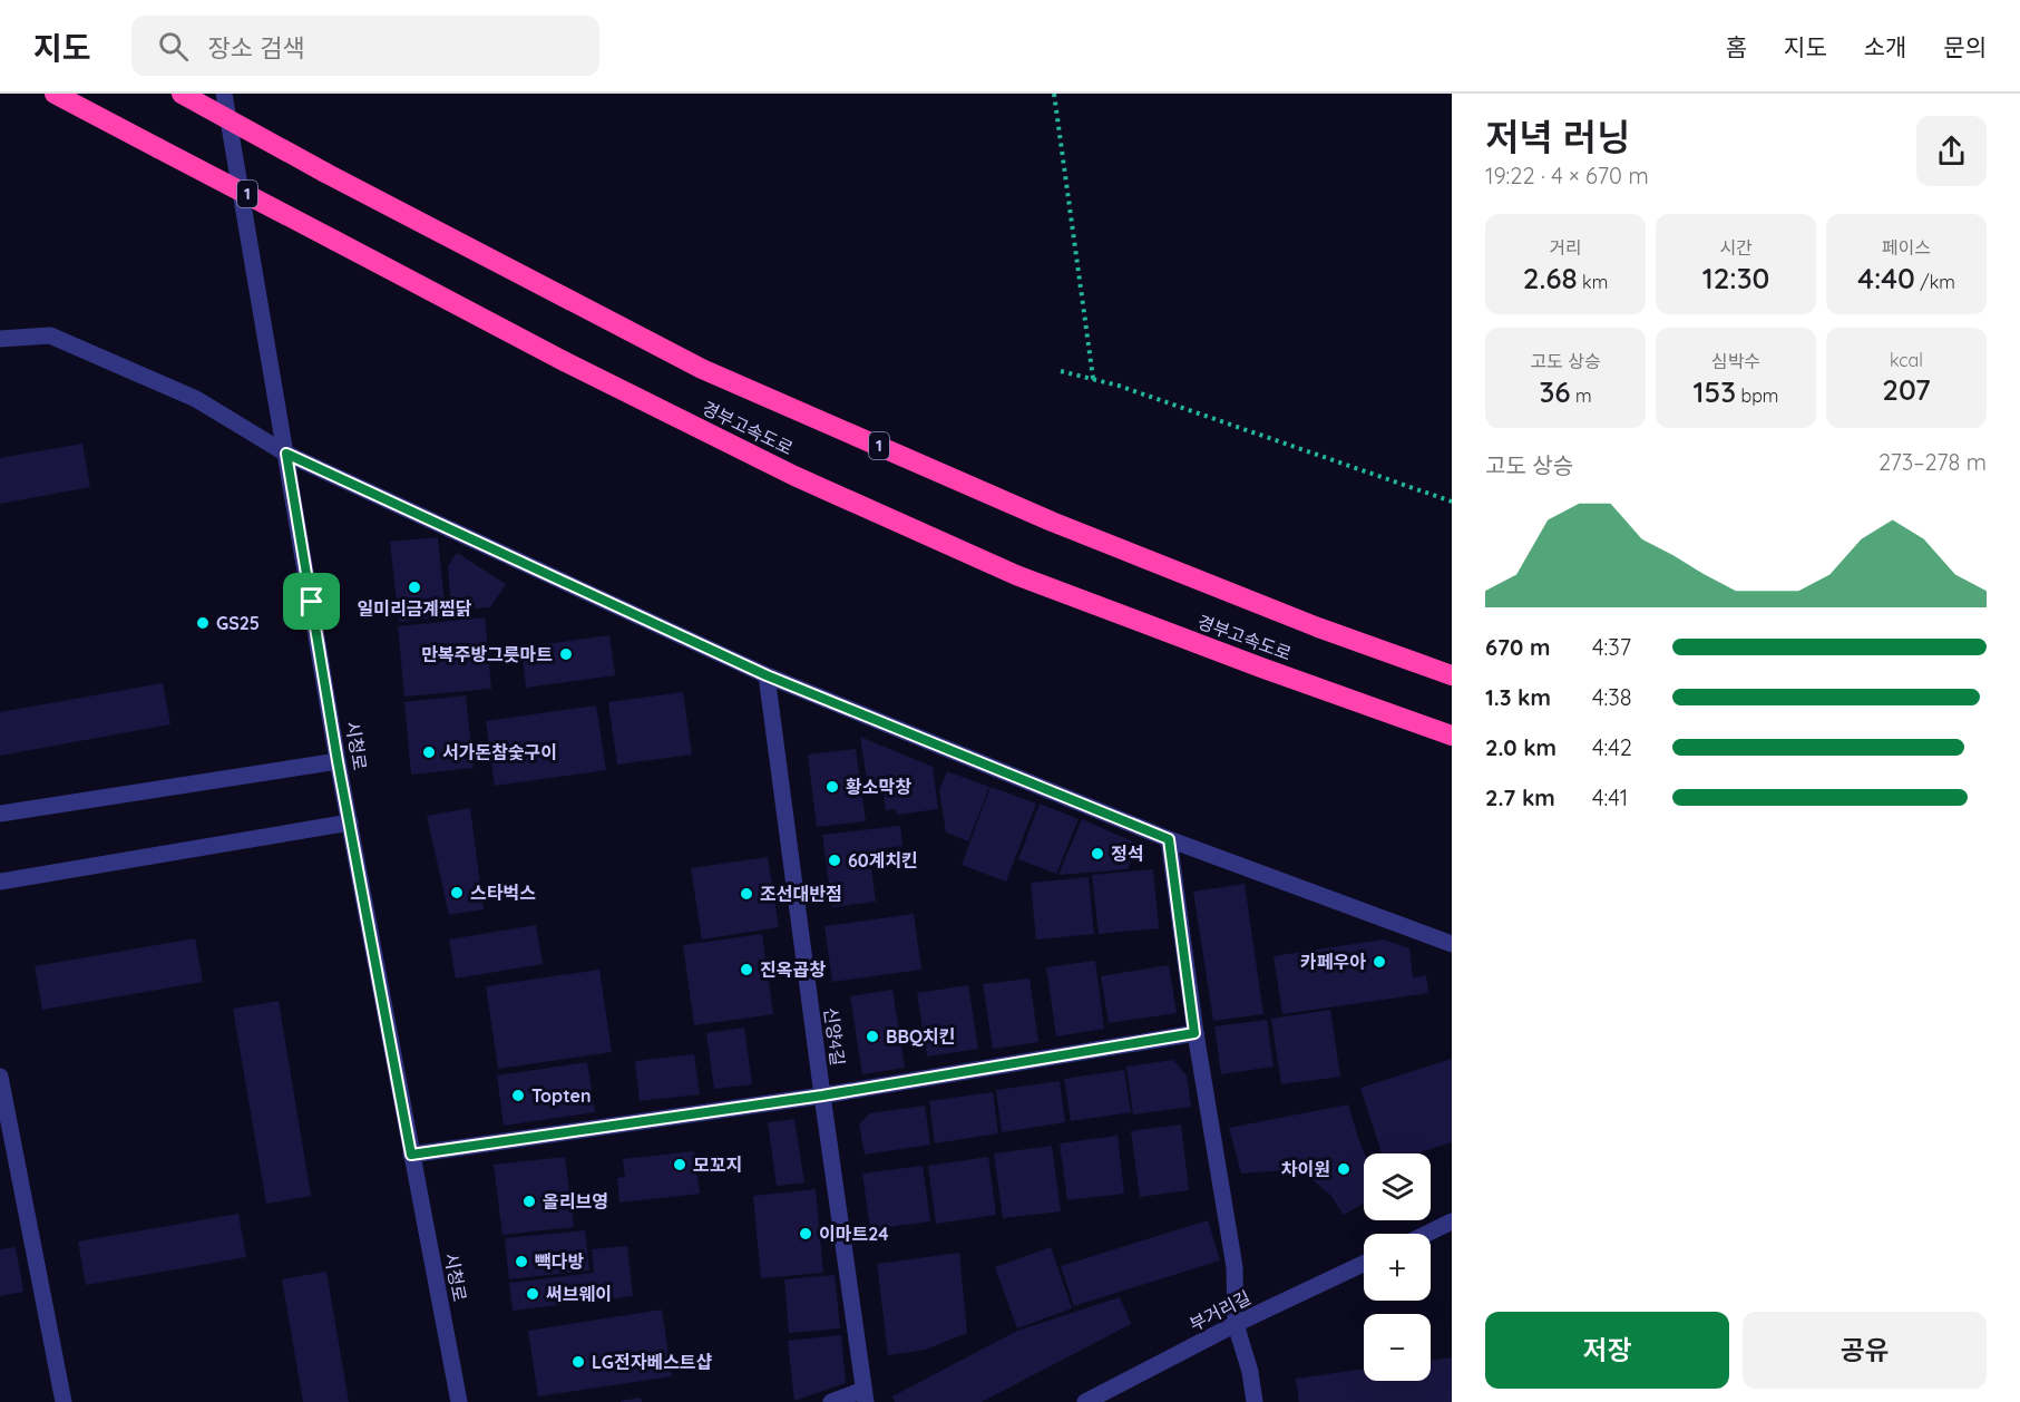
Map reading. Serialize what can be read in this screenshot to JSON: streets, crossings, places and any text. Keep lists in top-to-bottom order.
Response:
{
  "streets": {
    "highway": ["1", "경부고속도로"],
    "street": ["시청로", "신양4길", "부거리길"]
  },
  "places": [
    "일미리금계찜닭",
    "GS25",
    "만복주방그릇마트",
    "서가돈참숯구이",
    "황소막창",
    "정석",
    "60계치킨",
    "스타벅스",
    "조선대반점",
    "카페우아",
    "진옥곱창",
    "BBQ치킨",
    "Topten",
    "모꼬지",
    "차이원",
    "올리브영",
    "이마트24",
    "빽다방",
    "써브웨이",
    "LG전자베스트샵"
  ],
  "page": {
    "header": "지도",
    "search": "장소 검색",
    "nav": [
      "홈",
      "지도",
      "소개",
      "문의"
    ],
    "heading": ["저녁 러닝", "19:22 · 4 × 670 m"],
    "stats": [
      ["거리", "2.68 km"],
      ["시간", "12:30"],
      ["페이스", "4:40 /km"],
      ["고도 상승", "36 m"],
      ["심박수", "153 bpm"],
      ["kcal", "207"]
    ],
    "chart": ["고도 상승", "273–278 m"],
    "list": [
      {
        "name": "670 m",
        "note": "4:37"
      },
      {
        "name": "1.3 km",
        "note": "4:38"
      },
      {
        "name": "2.0 km",
        "note": "4:42"
      },
      {
        "name": "2.7 km",
        "note": "4:41"
      }
    ],
    "map_buttons": ["+", "−"],
    "buttons": ["저장", "공유"]
  }
}
